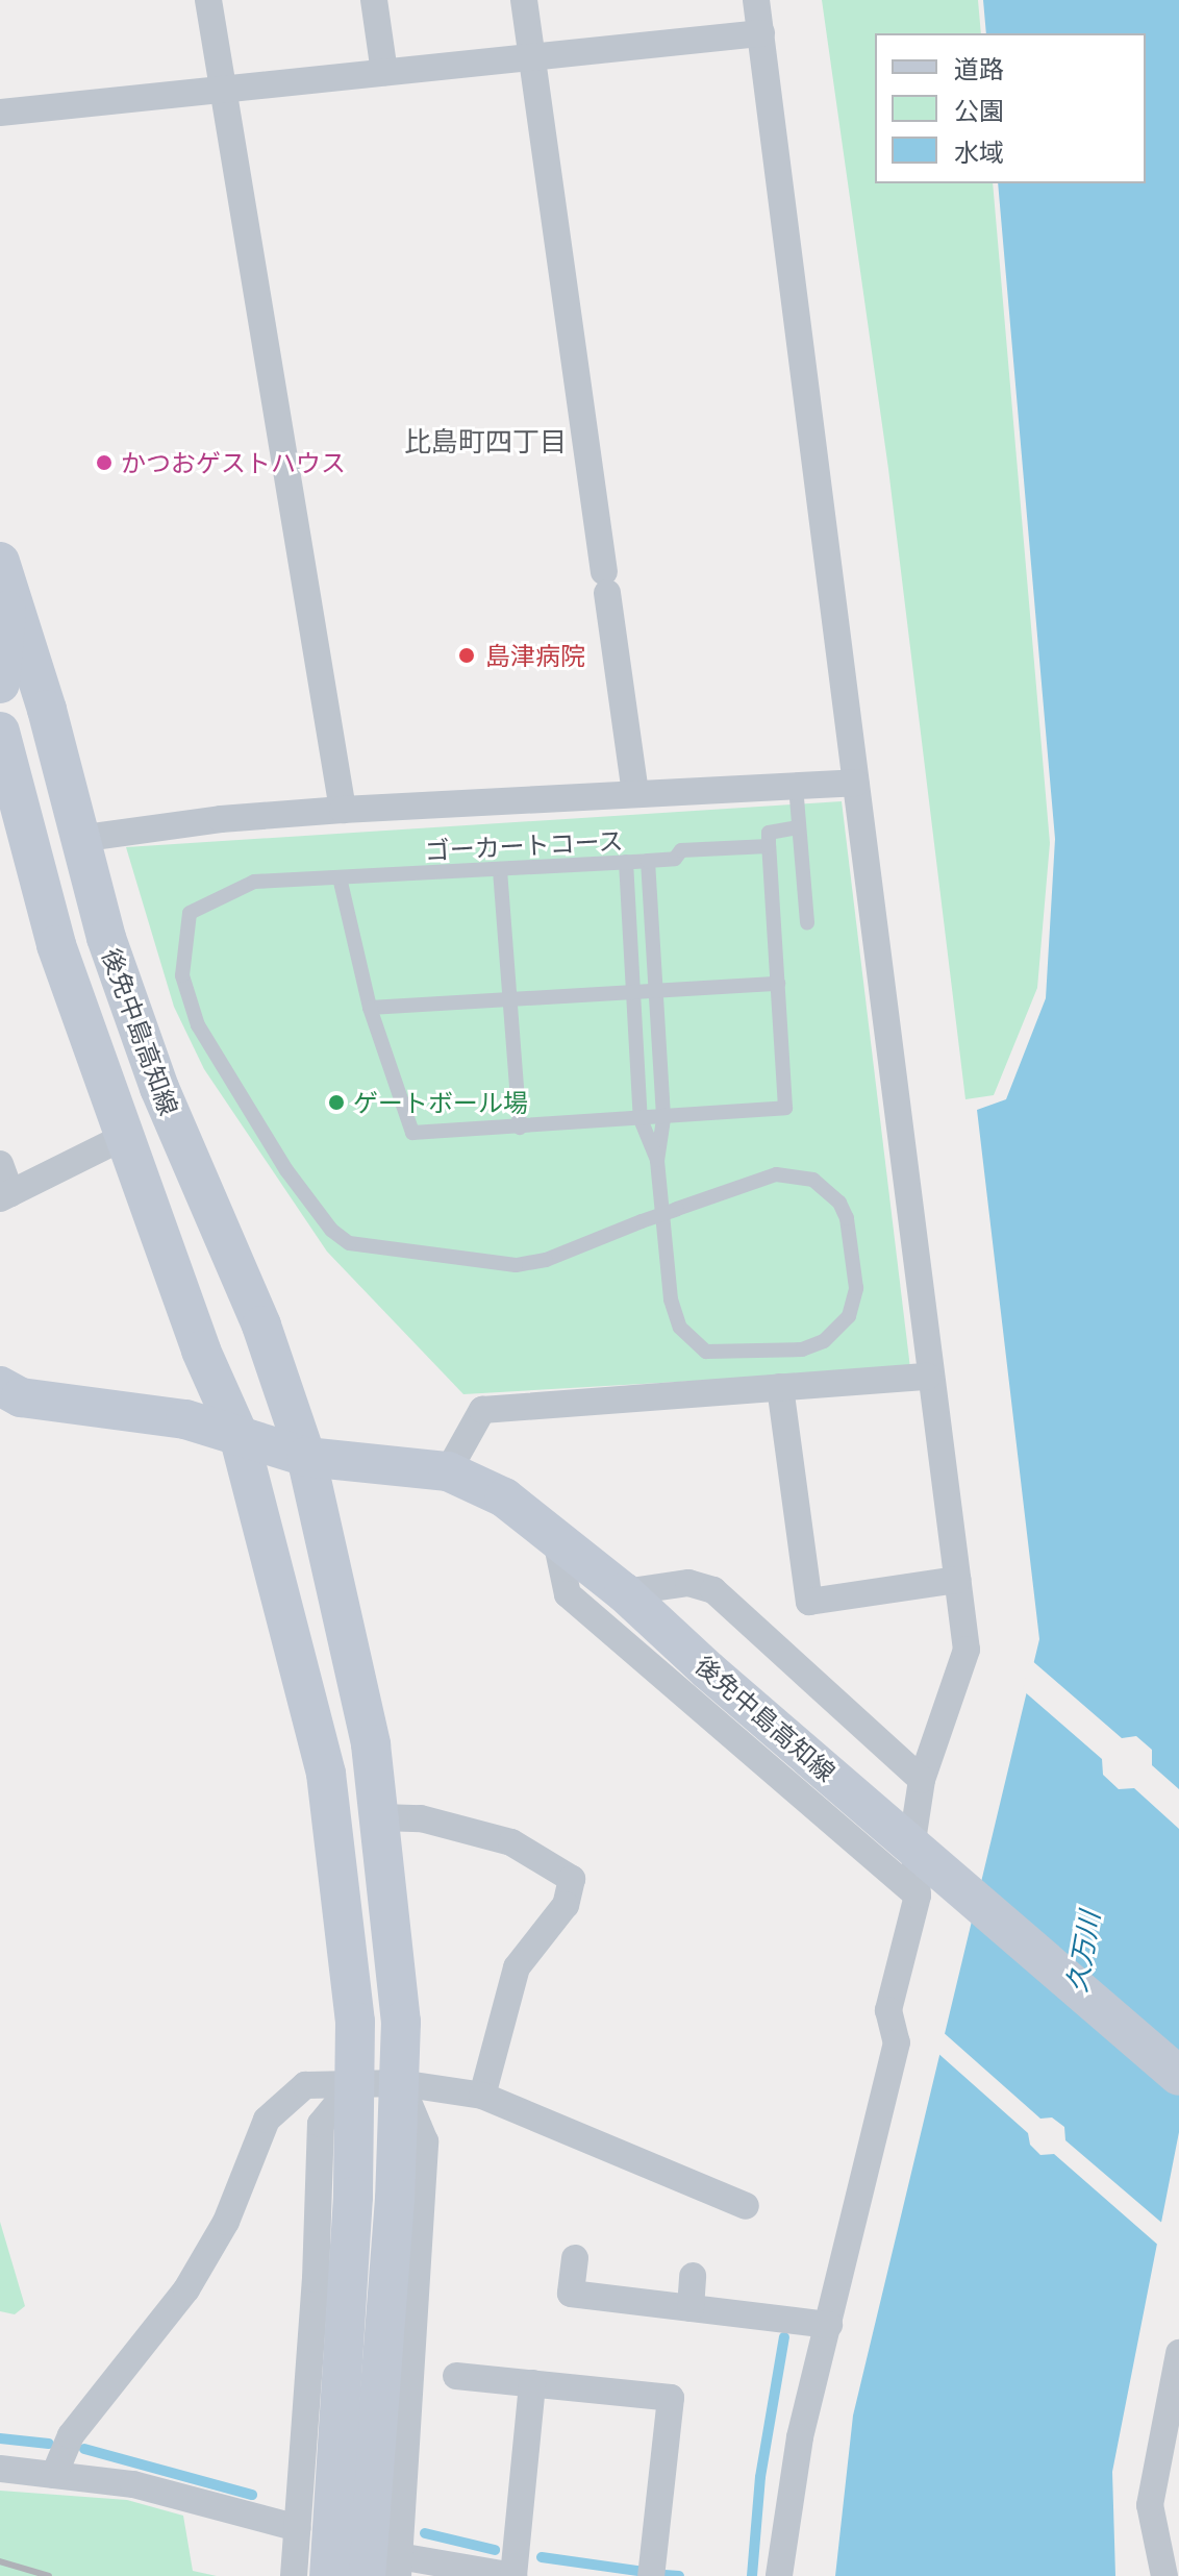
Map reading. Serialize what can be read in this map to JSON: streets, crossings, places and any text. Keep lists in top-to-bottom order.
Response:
{
  "streets": {
    "main road": ["後免中島高知線"],
    "lane": ["ゴーカートコース"]
  },
  "districts": ["比島町四丁目"],
  "water": ["久万川"],
  "places": ["かつおゲストハウス", "島津病院", "ゲートボール場"],
  "legend": ["道路", "公園", "水域"]
}
